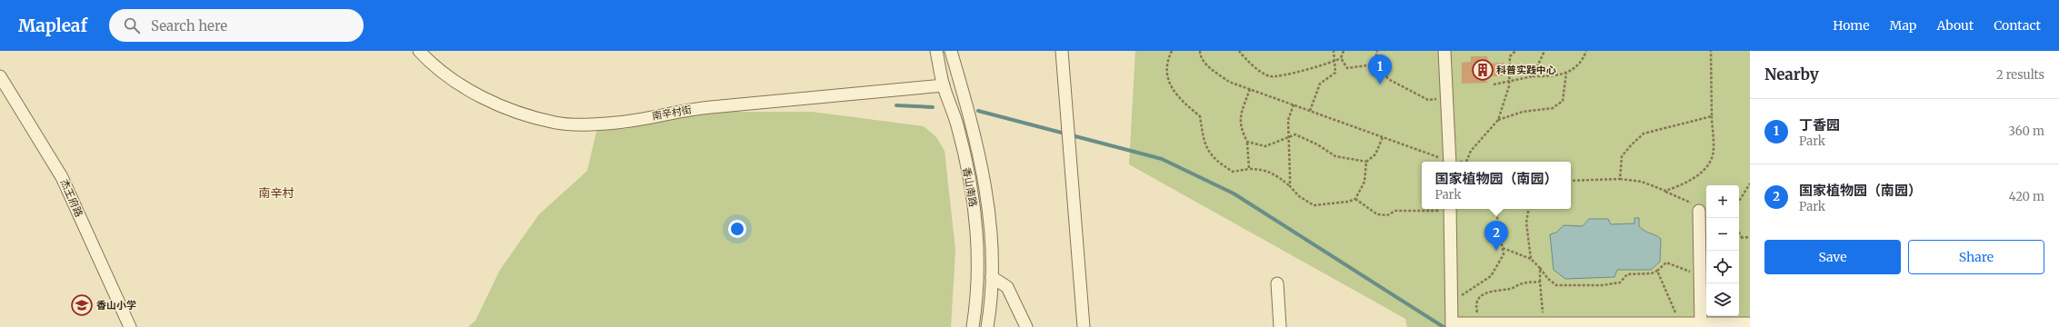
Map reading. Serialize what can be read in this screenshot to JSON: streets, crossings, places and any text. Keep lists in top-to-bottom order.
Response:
{
  "streets": {
    "street": ["南辛村街", "香山南路", "杰王府路"]
  },
  "crossings": [
    ["南辛村街", "香山南路"]
  ],
  "districts": ["南辛村"],
  "places": {
    "building": ["科普实践中心"],
    "school or university": ["香山小学"]
  },
  "page": {
    "header": "Mapleaf",
    "search": "Search here",
    "nav": [
      "Home",
      "Map",
      "About",
      "Contact"
    ],
    "heading": ["Nearby", "2 results"],
    "pins": ["1", "2"],
    "list": [
      {
        "mark": "1",
        "name": "丁香园",
        "note": "Park",
        "value": "360 m"
      },
      {
        "mark": "2",
        "name": "国家植物园（南园）",
        "note": "Park",
        "value": "420 m"
      }
    ],
    "popup": ["国家植物园（南园）", "Park"],
    "map_buttons": ["+", "−"],
    "buttons": ["Save", "Share"]
  }
}
